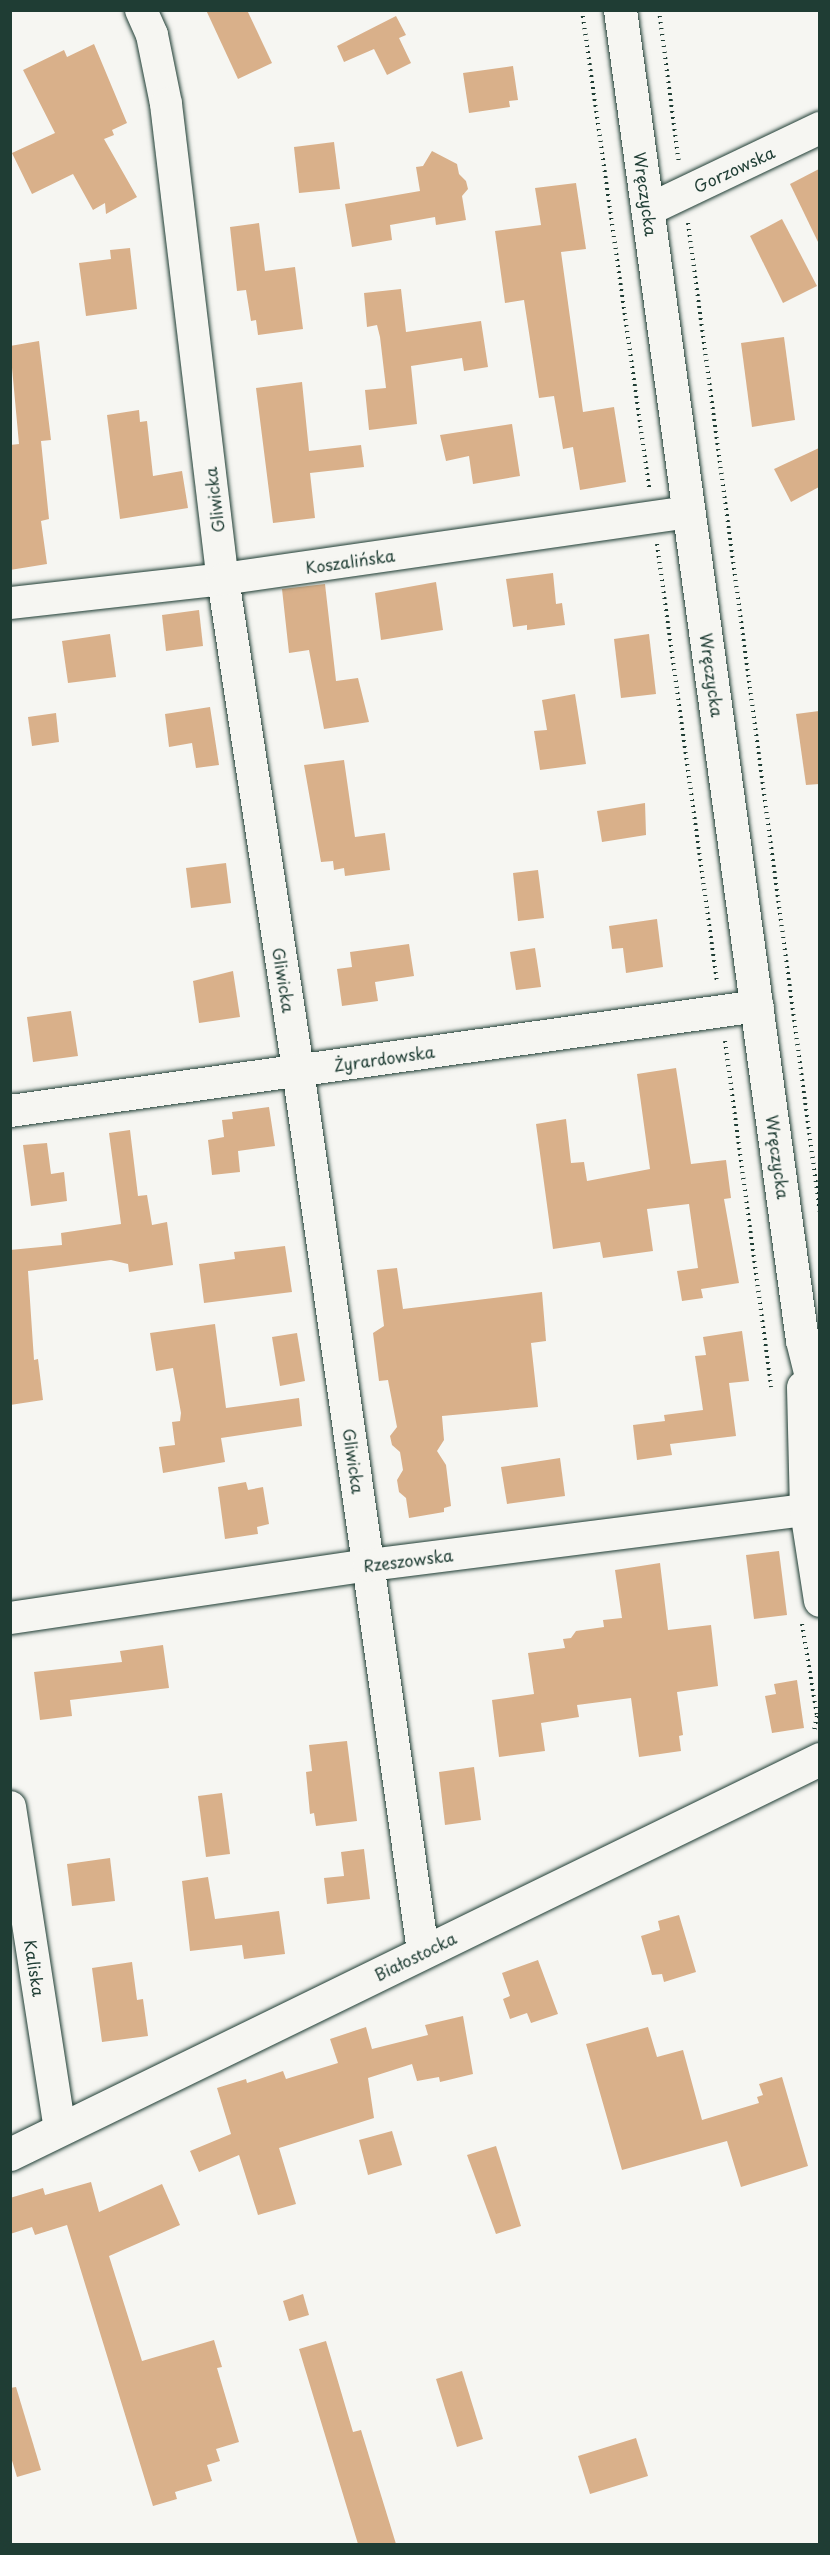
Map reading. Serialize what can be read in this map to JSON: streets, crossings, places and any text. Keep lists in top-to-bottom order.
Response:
{
  "streets": {
    "main road": ["Wręczycka", "Białostocka"],
    "street": [
      "Gorzowska",
      "Gliwicka",
      "Koszalińska",
      "Żyrardowska",
      "Rzeszowska",
      "Kaliska"
    ]
  },
  "crossings": [
    ["Gorzowska", "Wręczycka"],
    ["Wręczycka", "Koszalińska"],
    ["Wręczycka", "Żyrardowska"],
    ["Wręczycka", "Rzeszowska"],
    ["Gliwicka", "Koszalińska"],
    ["Gliwicka", "Żyrardowska"],
    ["Gliwicka", "Rzeszowska"],
    ["Gliwicka", "Białostocka"],
    ["Białostocka", "Kaliska"]
  ]
}
